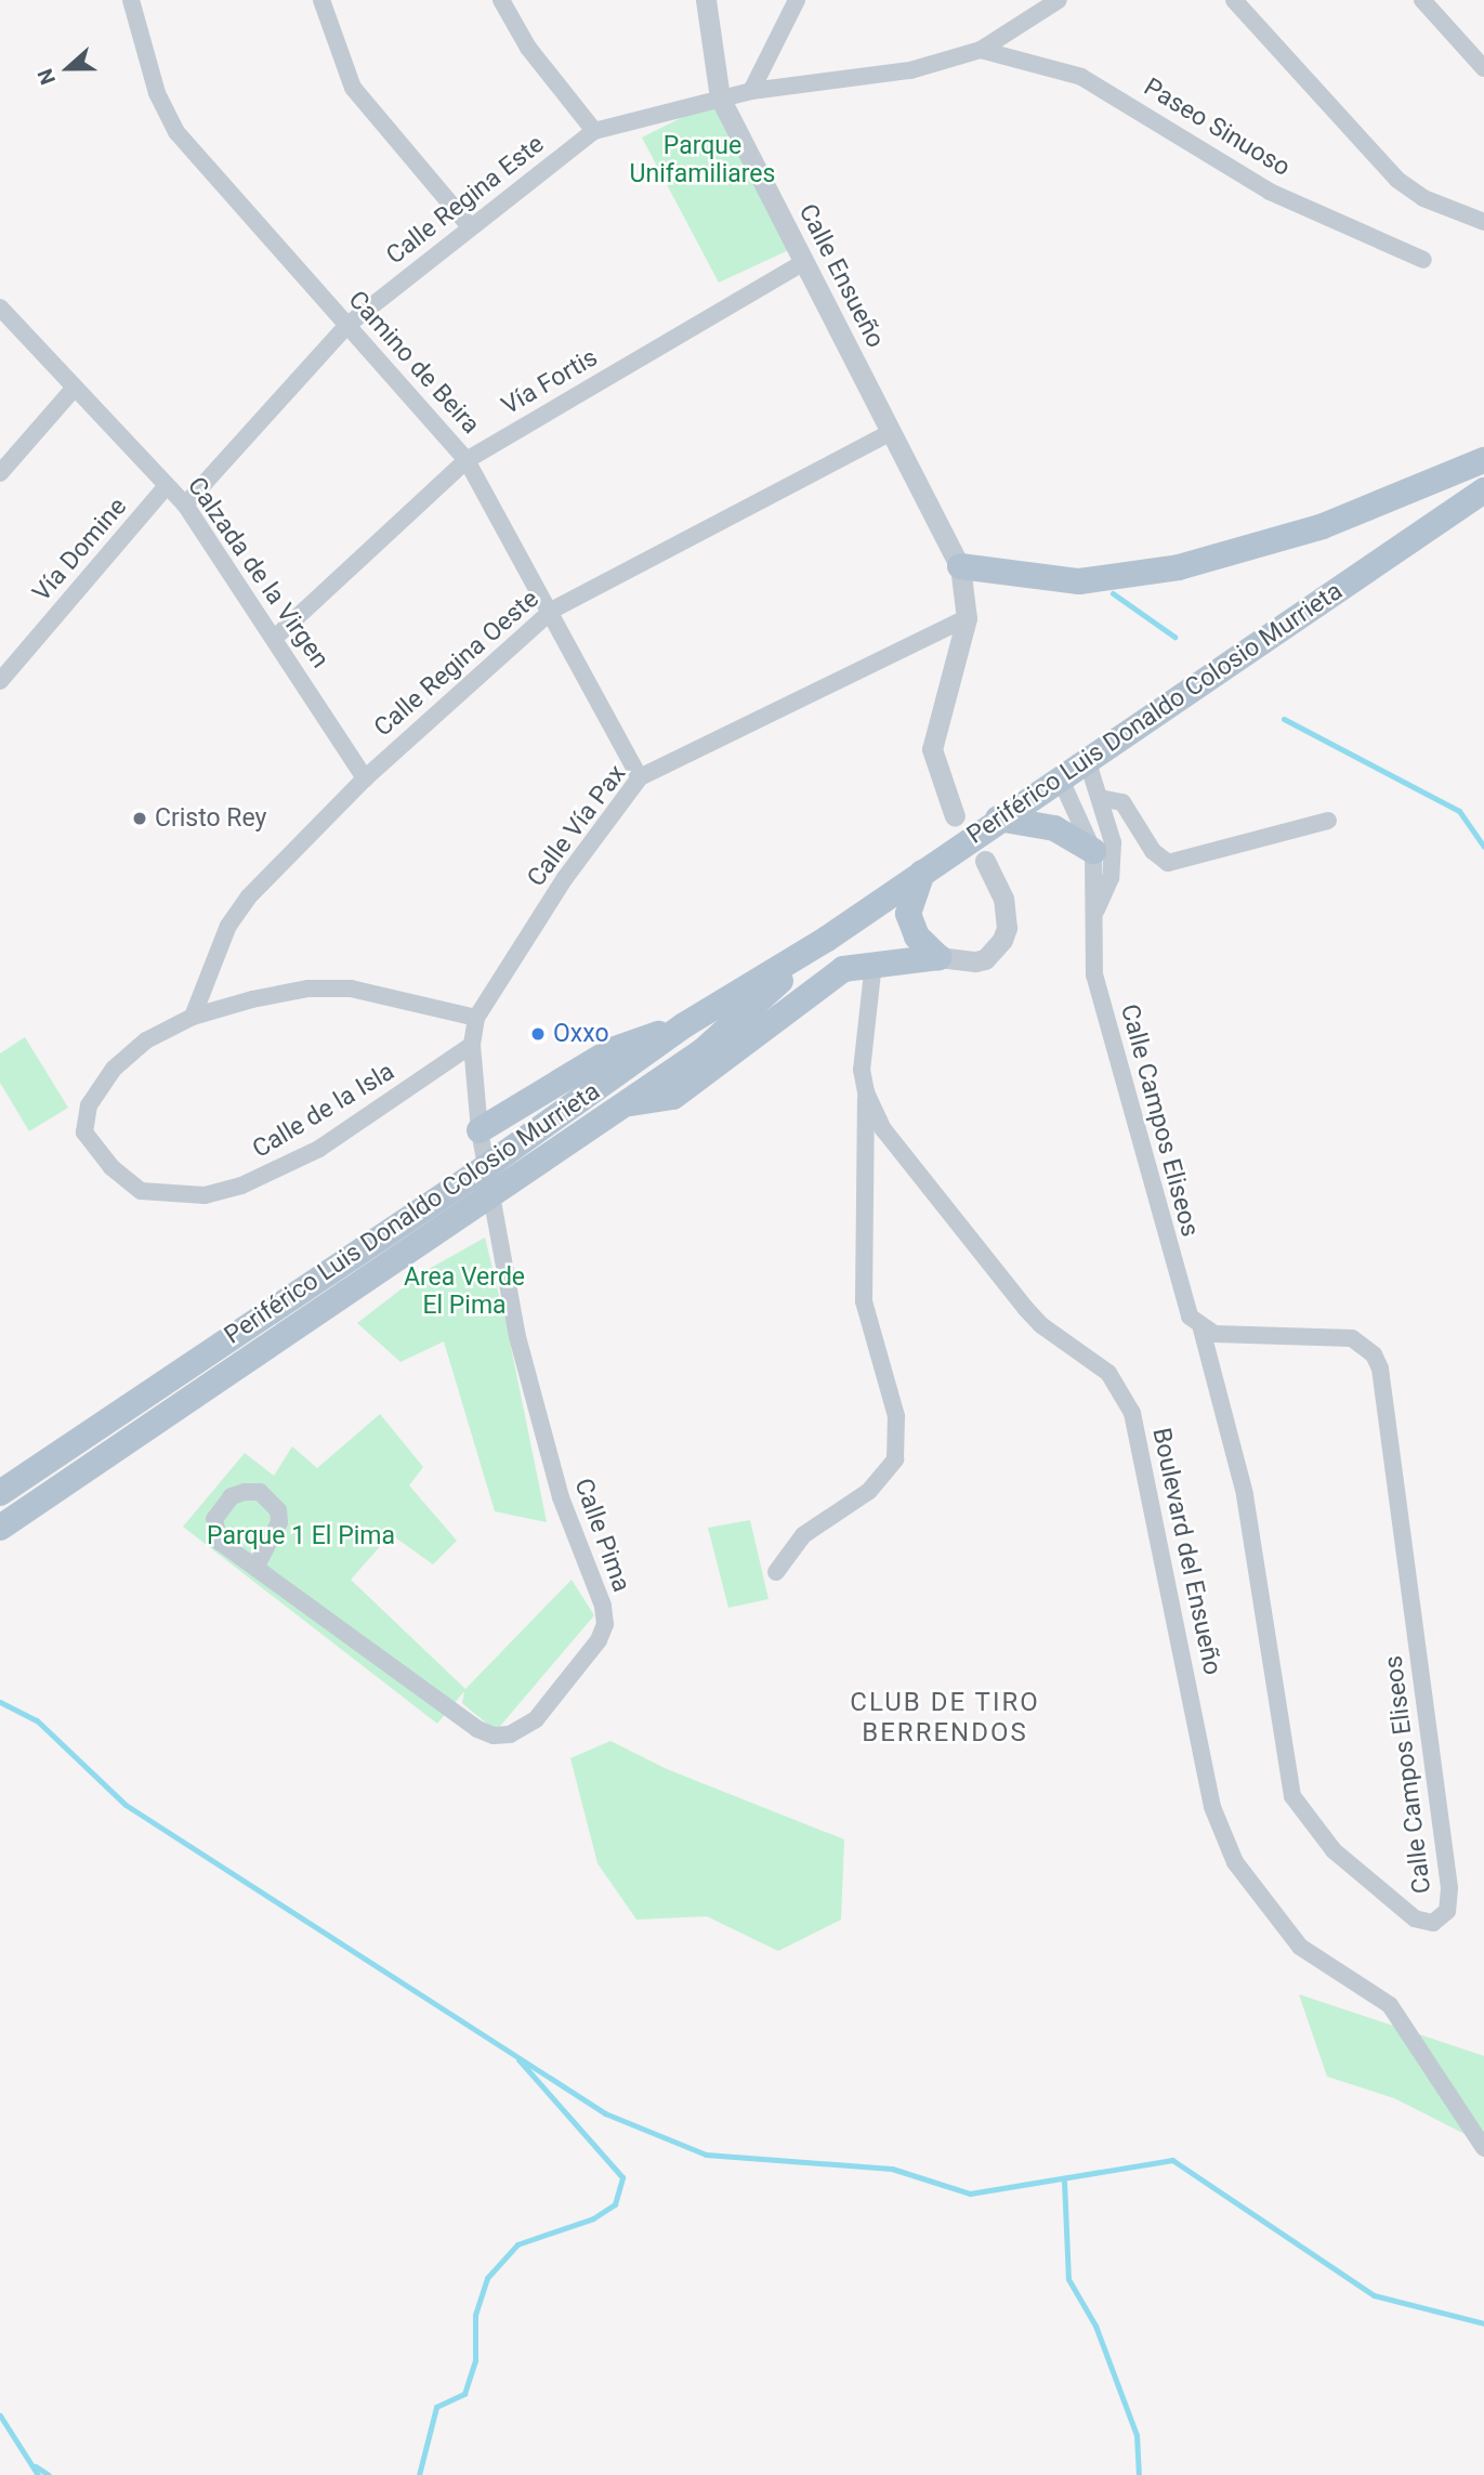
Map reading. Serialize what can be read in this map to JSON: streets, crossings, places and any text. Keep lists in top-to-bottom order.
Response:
{
  "streets": {
    "main road": ["Periférico Luis Donaldo Colosio Murrieta"],
    "street": [
      "Paseo Sinuoso",
      "Calle Regina Este",
      "Calle Ensueño",
      "Camino de Beira",
      "Vía Fortis",
      "Vía Domine",
      "Calzada de la Virgen",
      "Calle Regina Oeste",
      "Calle Vía Pax",
      "Calle de la Isla",
      "Calle Campos Eliseos",
      "Calle Pima",
      "Boulevard del Ensueño"
    ]
  },
  "crossings": [
    ["Calle Regina Este", "Calle Ensueño"],
    ["Calle Regina Este", "Camino de Beira"],
    ["Calle Regina Este", "Calzada de la Virgen"],
    ["Calle Ensueño", "Vía Fortis"],
    ["Calle Ensueño", "Calle Regina Oeste"],
    ["Camino de Beira", "Vía Fortis"],
    ["Camino de Beira", "Calle Regina Oeste"],
    ["Camino de Beira", "Calle Vía Pax"],
    ["Vía Fortis", "Calzada de la Virgen"],
    ["Vía Domine", "Calzada de la Virgen"],
    ["Calzada de la Virgen", "Calle Regina Oeste"],
    ["Calle Regina Oeste", "Calle de la Isla"],
    ["Periférico Luis Donaldo Colosio Murrieta", "Calle Vía Pax"],
    ["Periférico Luis Donaldo Colosio Murrieta", "Calle Campos Eliseos"],
    ["Periférico Luis Donaldo Colosio Murrieta", "Calle Pima"],
    ["Calle Vía Pax", "Calle de la Isla"],
    ["Calle Vía Pax", "Calle Pima"]
  ],
  "districts": ["CLUB DE TIRO BERRENDOS"],
  "parks": ["Parque Unifamiliares", "Area Verde El Pima", "Parque 1 El Pima"],
  "places": ["Cristo Rey", "Oxxo"],
  "north": "left"
}
